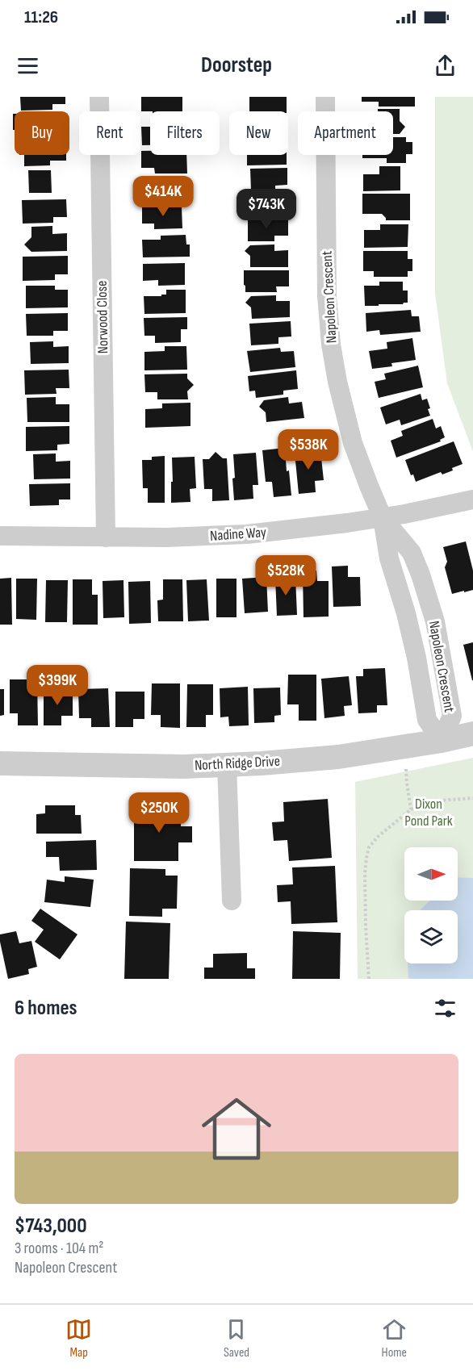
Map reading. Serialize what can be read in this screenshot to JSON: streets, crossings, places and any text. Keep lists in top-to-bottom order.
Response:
{
  "streets": {
    "street": [
      "Napoleon Crescent",
      "Norwood Close",
      "Nadine Way",
      "North Ridge Drive"
    ]
  },
  "crossings": [
    ["Napoleon Crescent", "Nadine Way"],
    ["Napoleon Crescent", "North Ridge Drive"],
    ["Norwood Close", "Nadine Way"]
  ],
  "parks": ["Dixon Pond Park"],
  "north": "right",
  "page": {
    "status": "11:26",
    "header": "Doorstep",
    "chip": [
      "Buy",
      "Rent",
      "Filters",
      "New",
      "Apartment"
    ],
    "price": [
      "$414K",
      "$743K",
      "$538K",
      "$528K",
      "$399K",
      "$250K"
    ],
    "heading": "6 homes",
    "list": [
      {
        "name": "$743,000",
        "note": "3 rooms · 104 m² · Napoleon Crescent"
      }
    ],
    "tabs": ["Map", "Saved", "Home"]
  }
}
